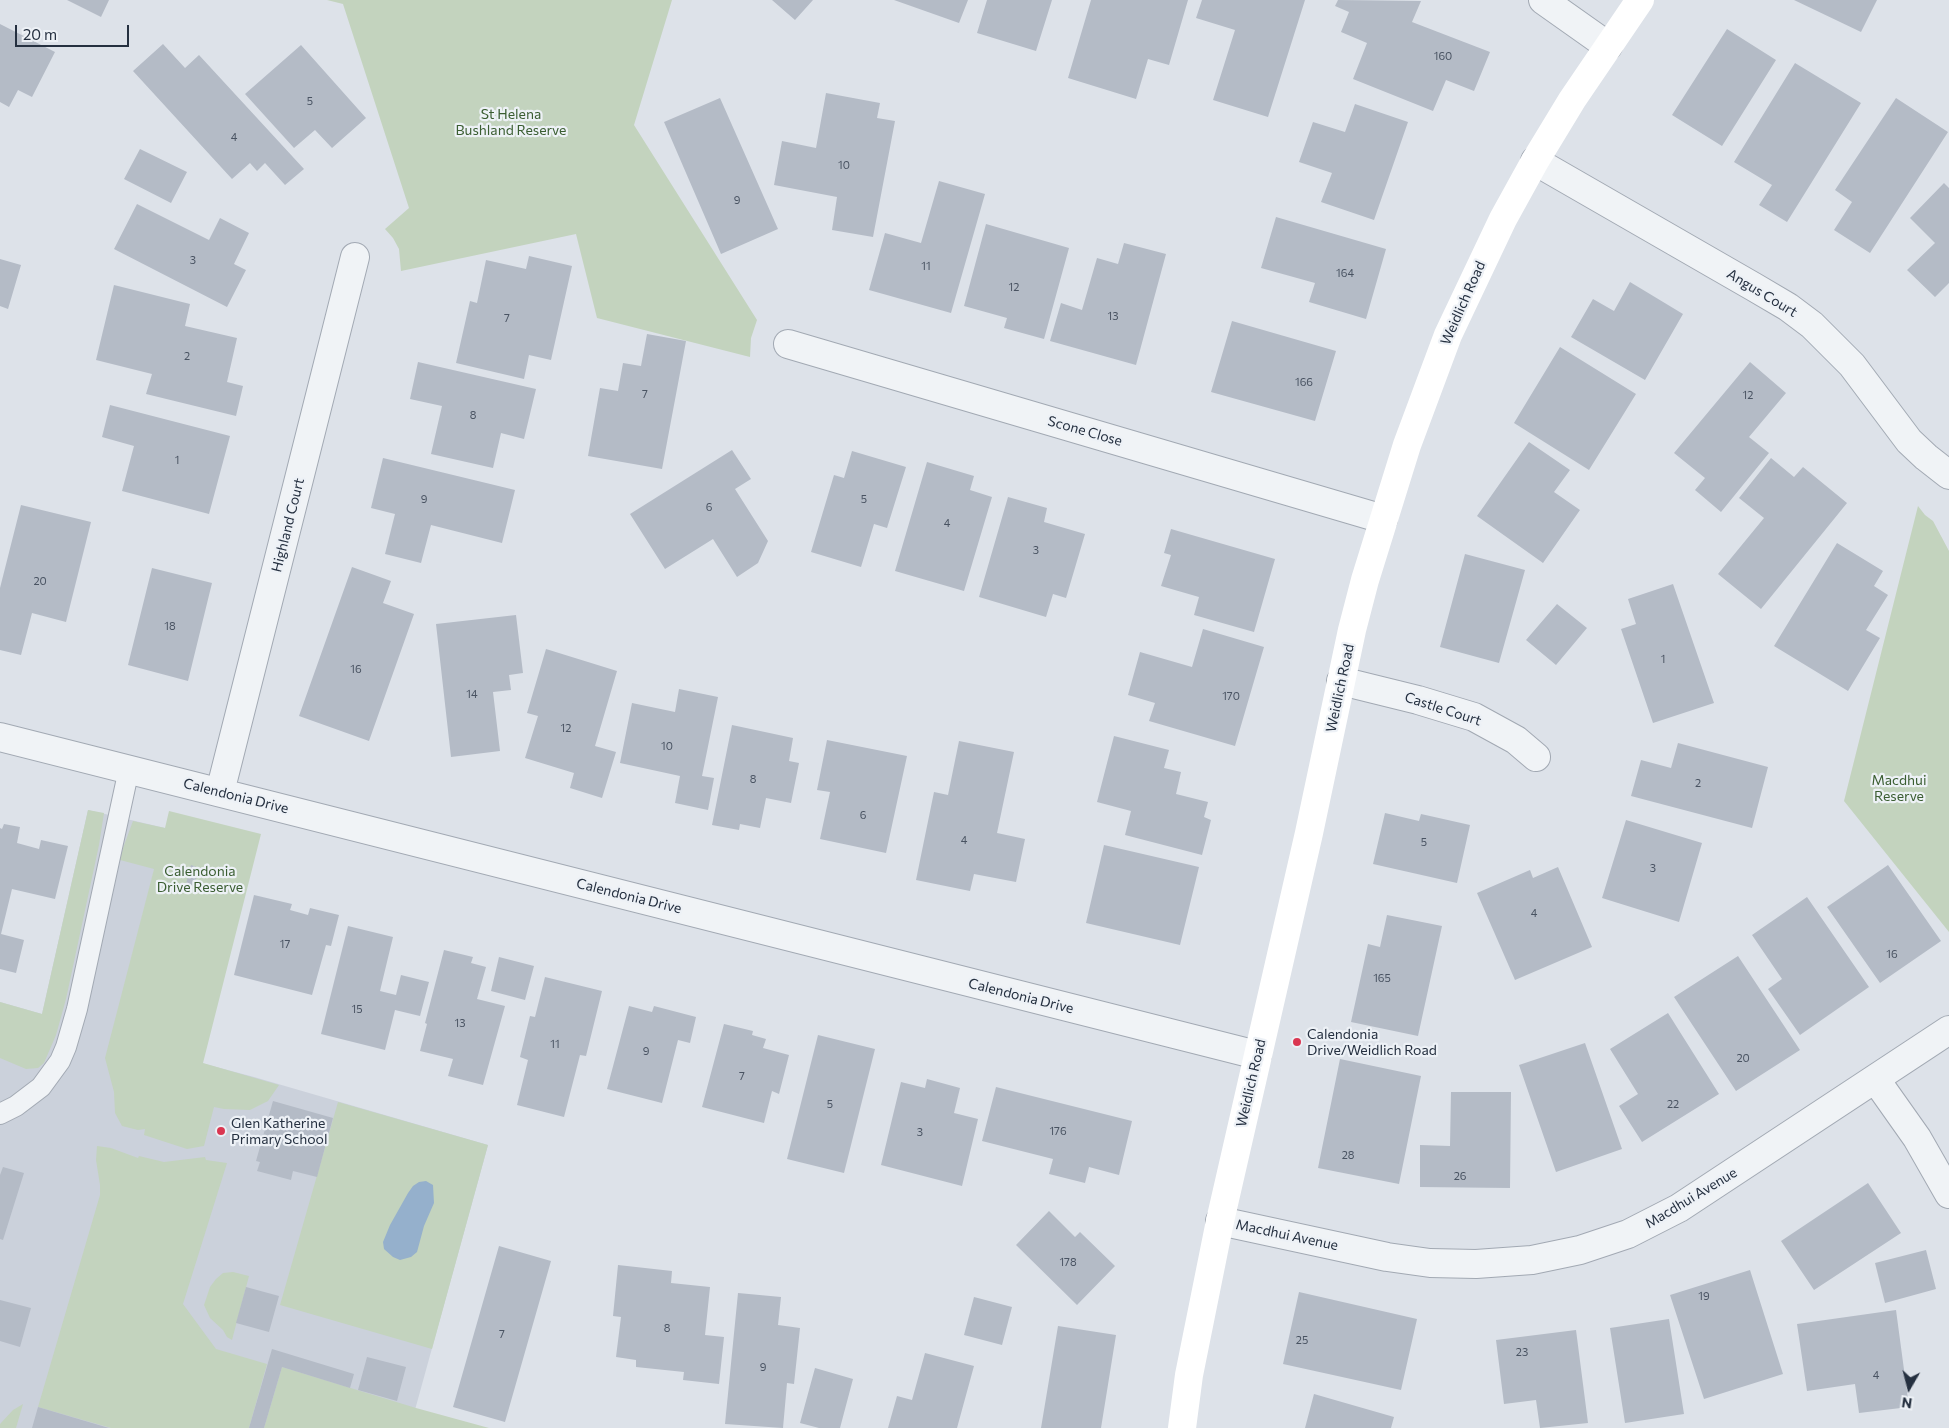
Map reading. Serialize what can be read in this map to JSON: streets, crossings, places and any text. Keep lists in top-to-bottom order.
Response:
{
  "streets": {
    "street": [
      "Angus Court",
      "Weidlich Road",
      "Scone Close",
      "Highland Court",
      "Castle Court",
      "Calendonia Drive",
      "Macdhui Avenue"
    ]
  },
  "crossings": [
    ["Angus Court", "Weidlich Road"],
    ["Weidlich Road", "Scone Close"],
    ["Weidlich Road", "Castle Court"],
    ["Weidlich Road", "Calendonia Drive"],
    ["Weidlich Road", "Macdhui Avenue"],
    ["Highland Court", "Calendonia Drive"]
  ],
  "parks": ["St Helena Bushland Reserve", "Macdhui Reserve", "Calendonia Drive Reserve"],
  "places": ["Calendonia Drive/Weidlich Road", "Glen Katherine Primary School"],
  "house_numbers": [
    "160",
    "5",
    "4",
    "10",
    "9",
    "3",
    "11",
    "164",
    "12",
    "13",
    "7",
    "2",
    "166",
    "7",
    "12",
    "8",
    "1",
    "9",
    "5",
    "6",
    "4",
    "3",
    "20",
    "18",
    "1",
    "16",
    "14",
    "170",
    "12",
    "10",
    "8",
    "2",
    "6",
    "4",
    "5",
    "3",
    "4",
    "17",
    "16",
    "165",
    "15",
    "13",
    "11",
    "9",
    "20",
    "7",
    "5",
    "22",
    "176",
    "3",
    "28",
    "26",
    "178",
    "19",
    "8",
    "7",
    "25",
    "23",
    "9",
    "4"
  ],
  "scale_bar": "20 m",
  "north": "bottom"
}
